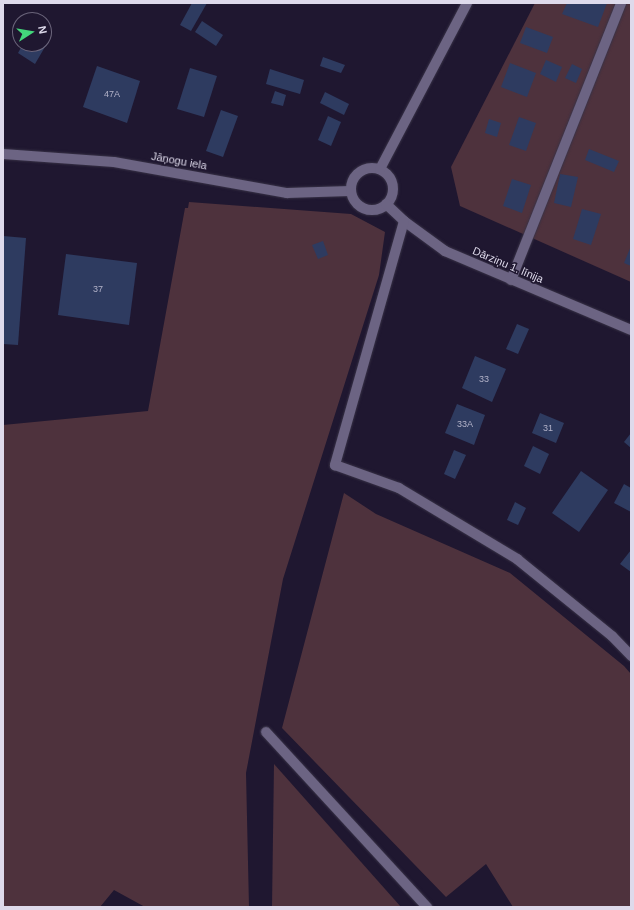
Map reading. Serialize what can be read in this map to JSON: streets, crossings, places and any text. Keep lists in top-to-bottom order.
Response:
{
  "streets": {
    "street": ["Jāņogu iela", "Dārziņu 1. līnija"]
  },
  "crossings": [
    ["Jāņogu iela", "Dārziņu 1. līnija"]
  ],
  "house_numbers": [
    "47A",
    "37",
    "33",
    "33A",
    "31"
  ],
  "north": "right"
}
